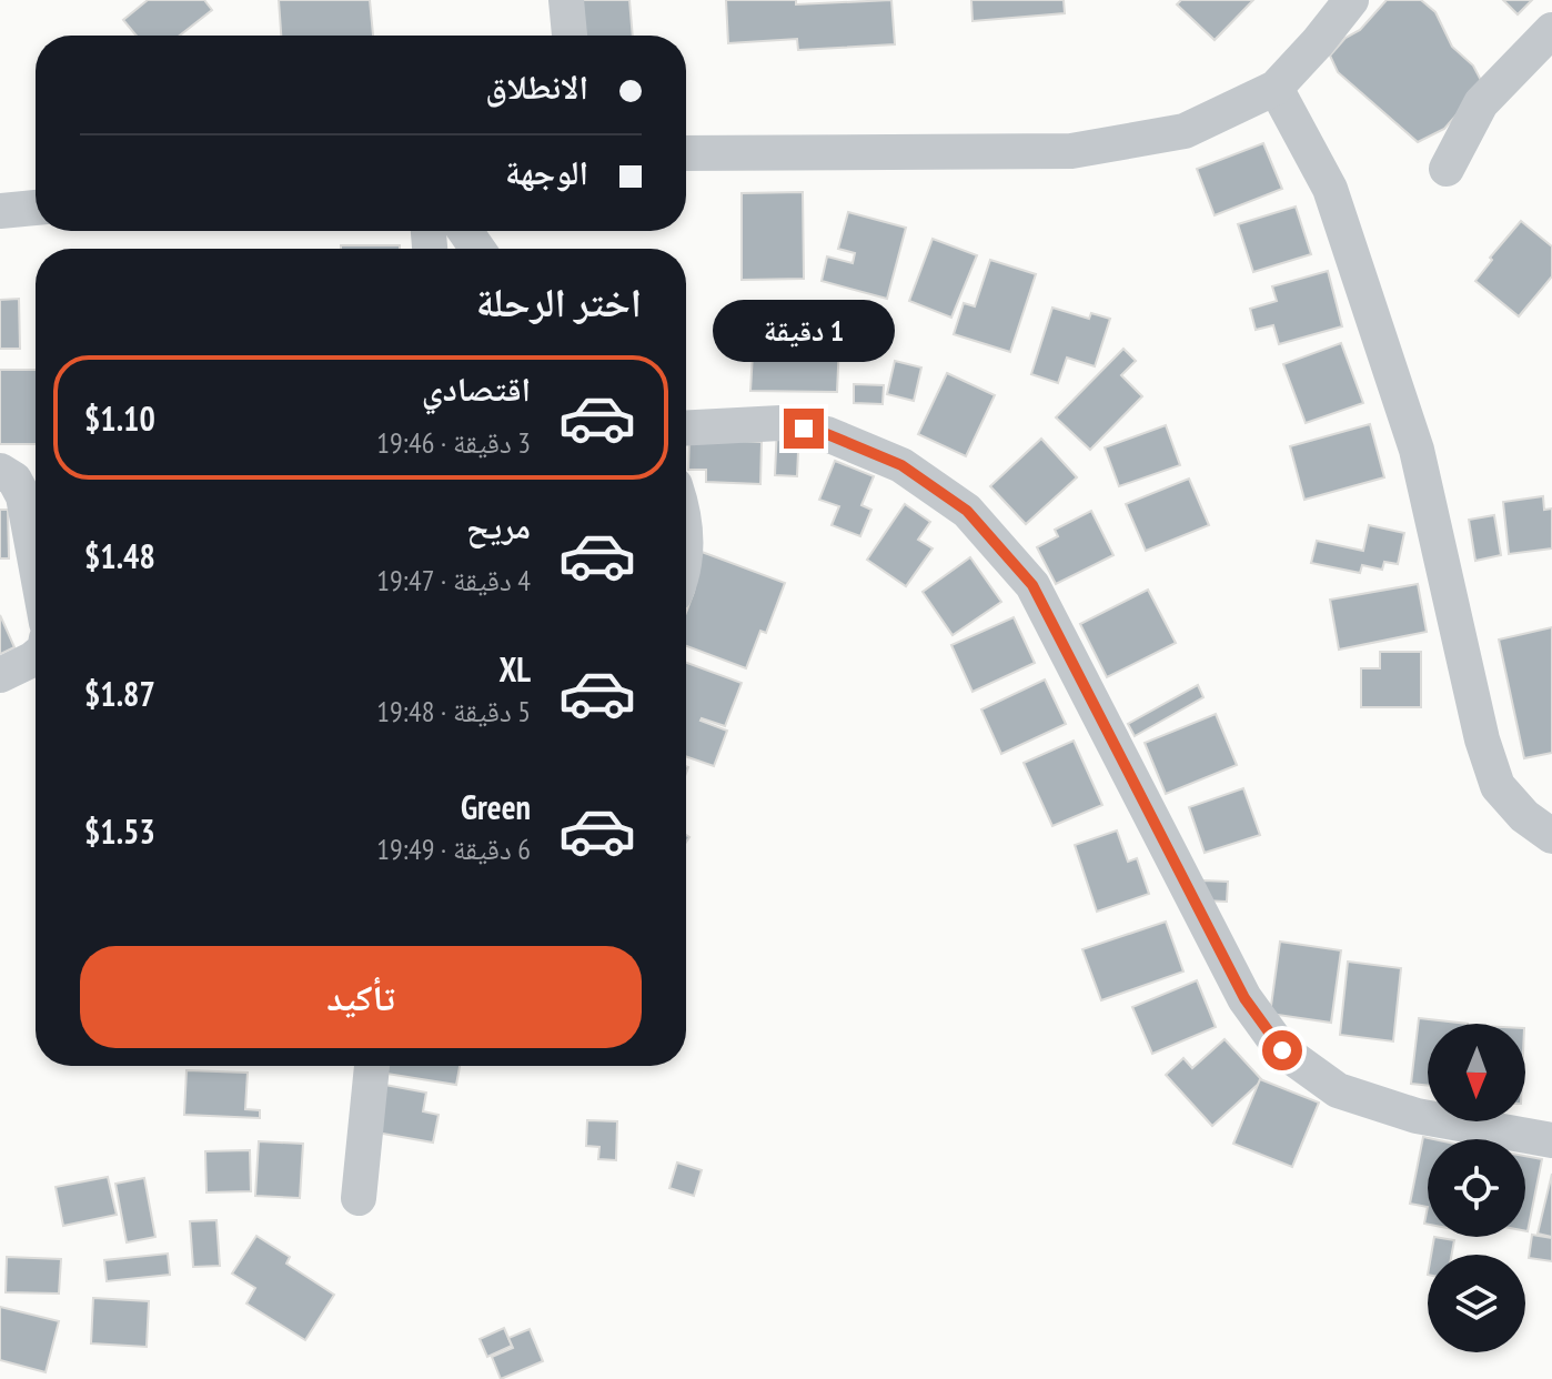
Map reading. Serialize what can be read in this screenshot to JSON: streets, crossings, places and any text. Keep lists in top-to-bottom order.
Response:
{
  "north": "bottom",
  "page": {
    "banner": ["الانطلاق", "الوجهة"],
    "heading": "اختر الرحلة",
    "bubble": "1 دقيقة",
    "list": [
      {
        "name": "اقتصادي",
        "note": "3 دقيقة · 19:46",
        "value": "$1.10"
      },
      {
        "name": "مريح",
        "note": "4 دقيقة · 19:47",
        "value": "$1.48"
      },
      {
        "name": "XL",
        "note": "5 دقيقة · 19:48",
        "value": "$1.87"
      },
      {
        "name": "Green",
        "note": "6 دقيقة · 19:49",
        "value": "$1.53"
      }
    ],
    "buttons": "تأكيد"
  }
}
